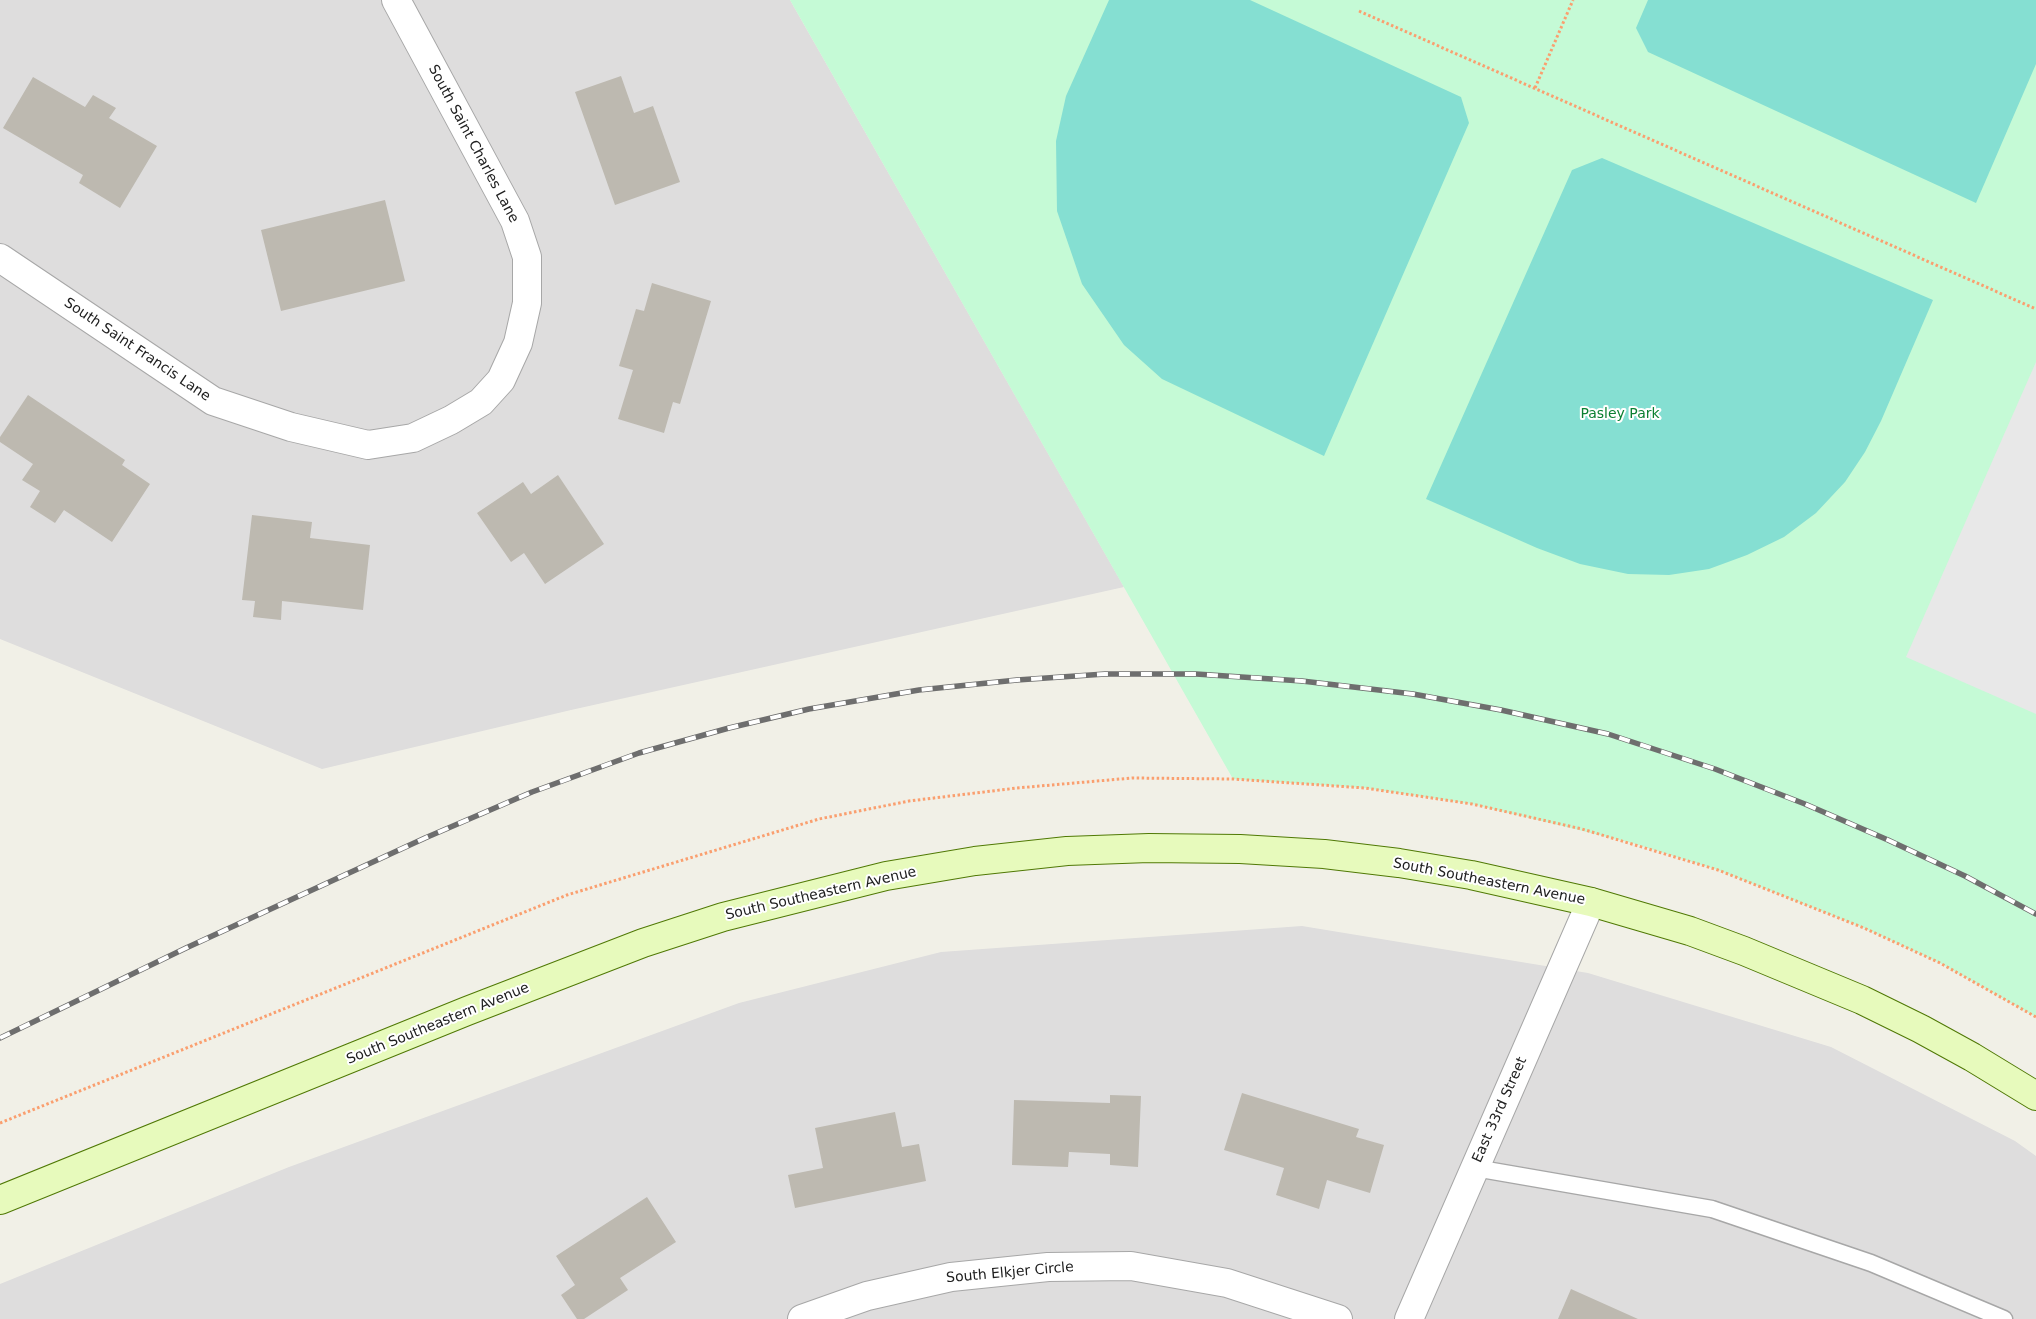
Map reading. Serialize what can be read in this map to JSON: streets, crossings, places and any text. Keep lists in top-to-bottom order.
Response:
{
  "streets": {
    "main road": ["South Southeastern Avenue"],
    "street": [
      "South Saint Charles Lane",
      "South Saint Francis Lane",
      "East 33rd Street",
      "South Elkjer Circle"
    ]
  },
  "crossings": [
    ["South Saint Charles Lane", "South Saint Francis Lane"],
    ["South Southeastern Avenue", "East 33rd Street"]
  ],
  "parks": ["Pasley Park"]
}
